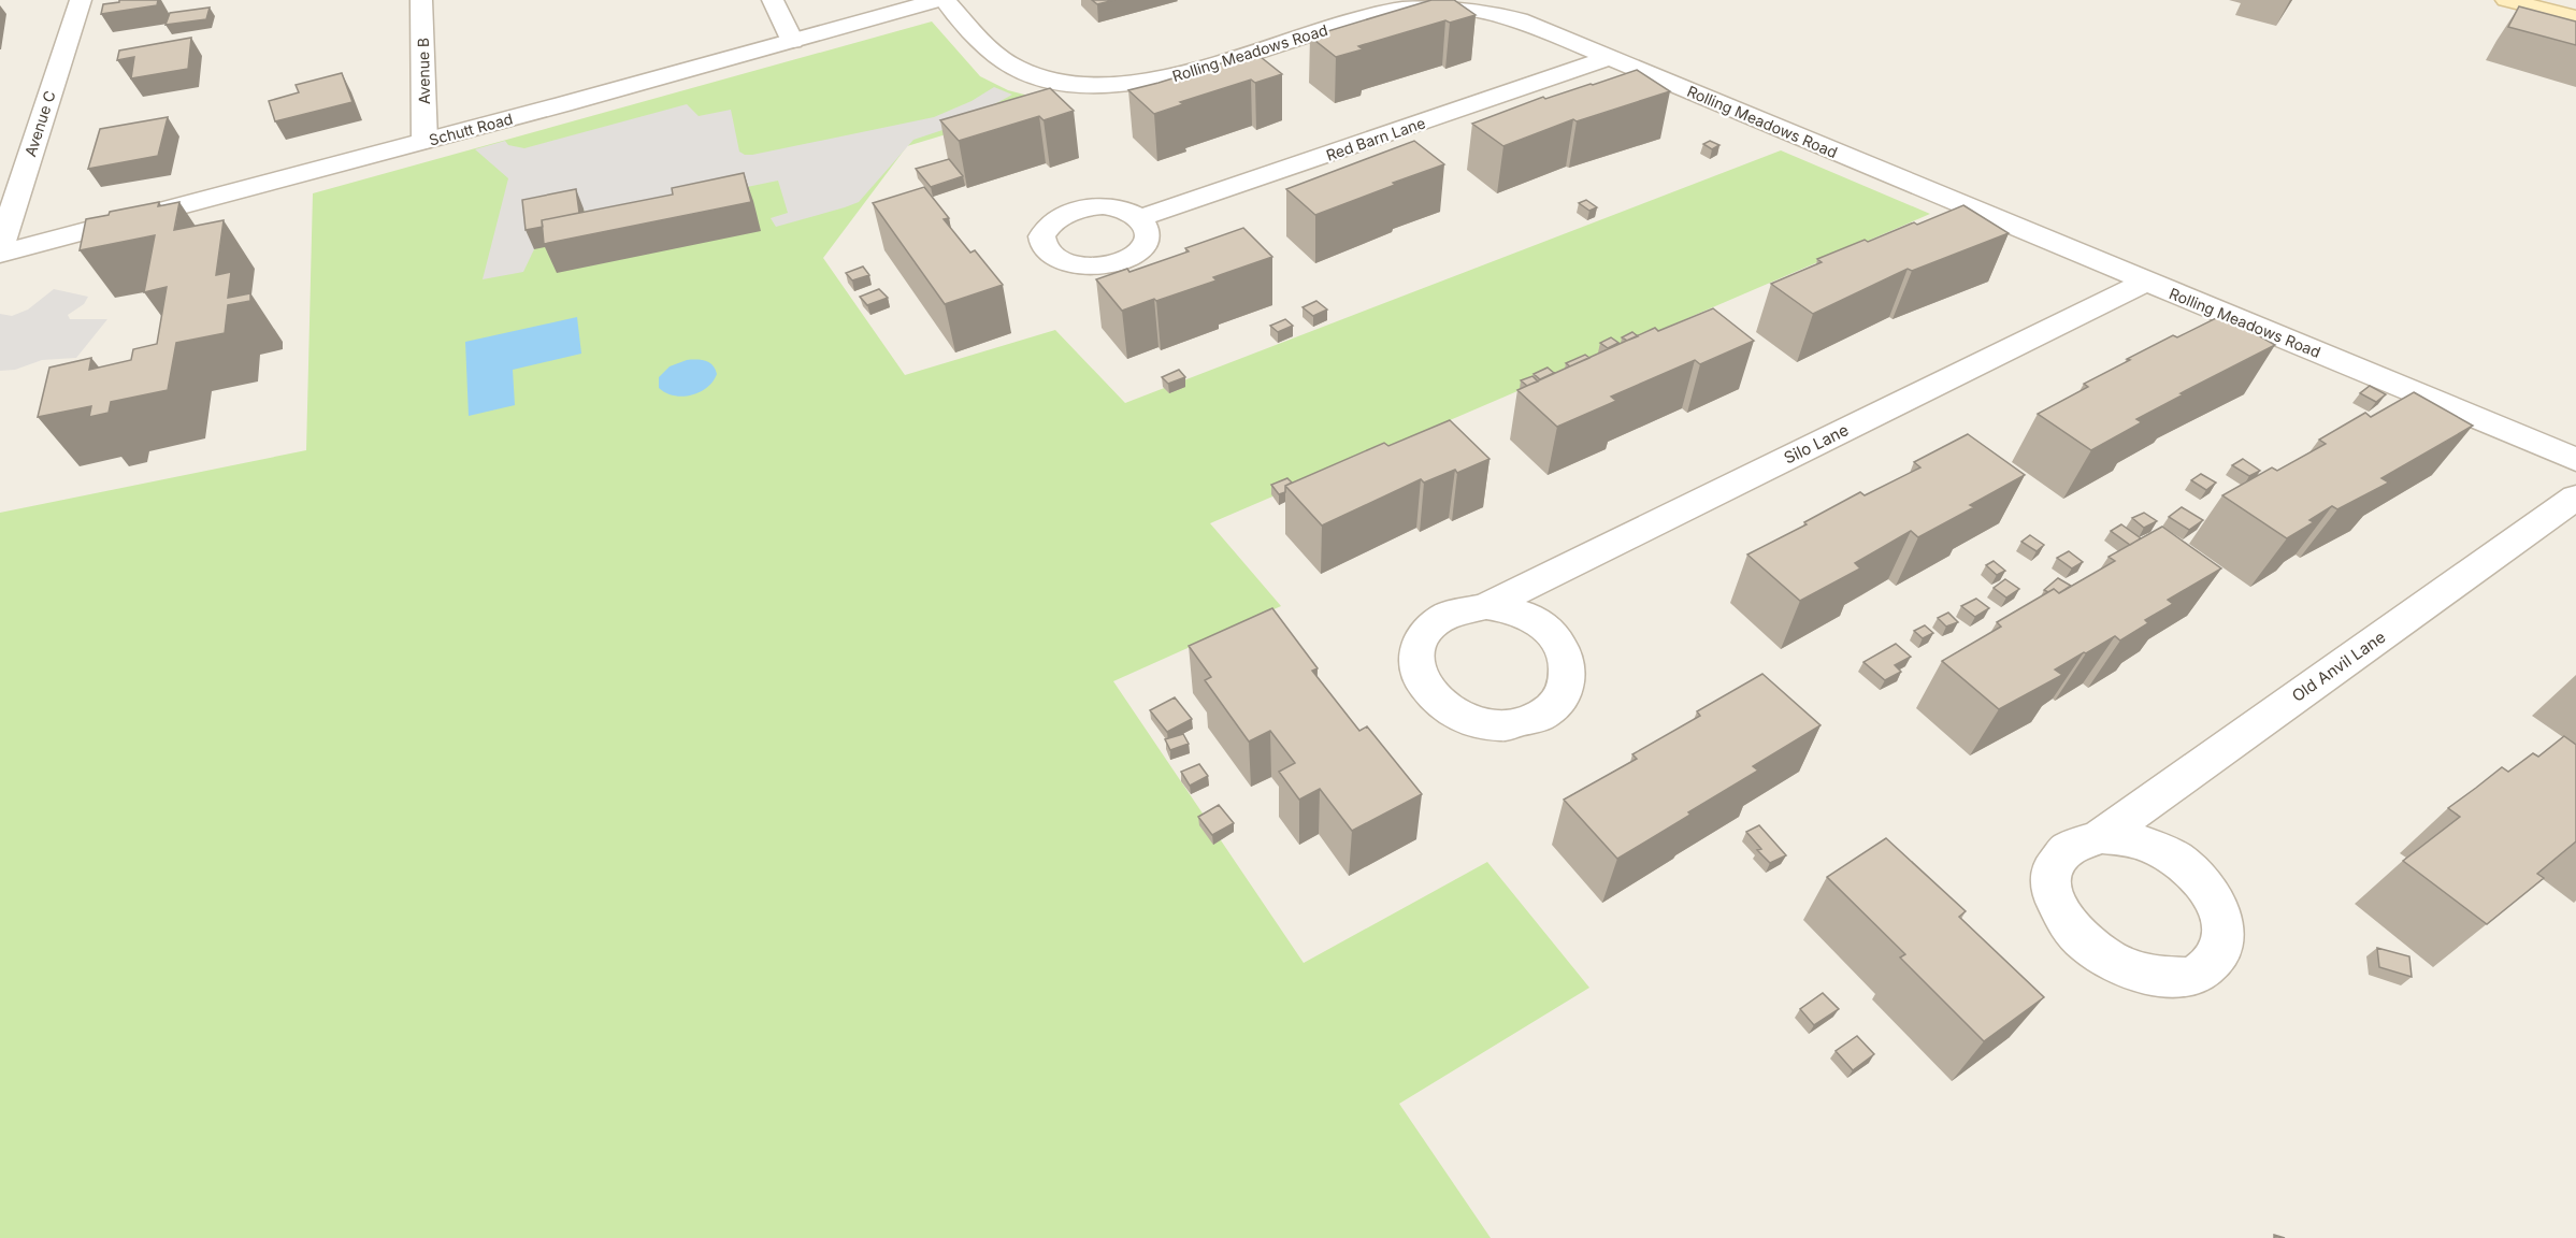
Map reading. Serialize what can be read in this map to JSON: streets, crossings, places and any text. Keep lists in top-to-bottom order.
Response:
{
  "streets": {
    "street": [
      "Rolling Meadows Road",
      "Avenue B",
      "Avenue C",
      "Schutt Road",
      "Red Barn Lane",
      "Silo Lane",
      "Old Anvil Lane"
    ]
  },
  "crossings": [
    ["Rolling Meadows Road", "Red Barn Lane"],
    ["Rolling Meadows Road", "Silo Lane"],
    ["Avenue B", "Schutt Road"]
  ]
}
